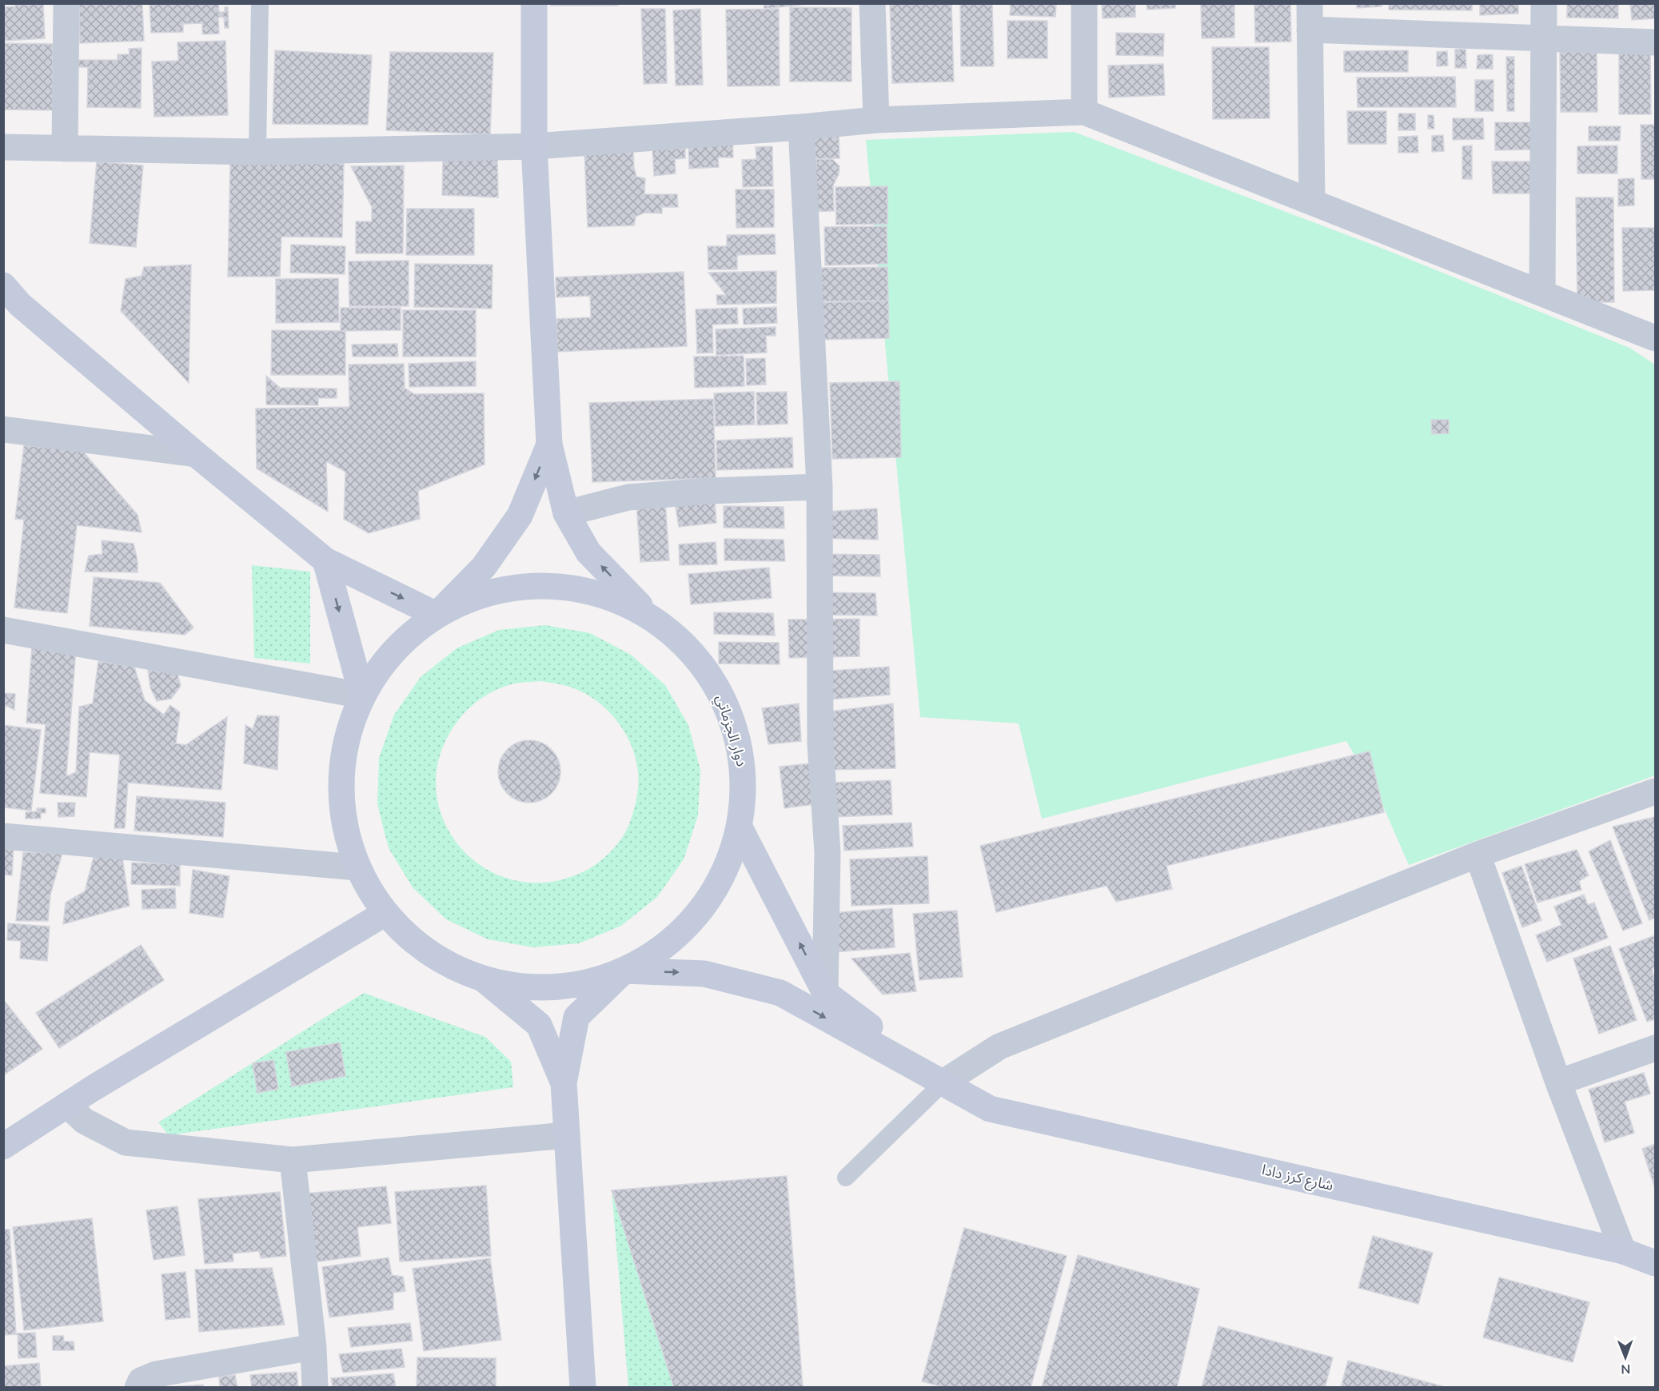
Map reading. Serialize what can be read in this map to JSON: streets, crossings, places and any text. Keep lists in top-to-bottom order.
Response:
{
  "streets": {
    "main road": ["دوار الجزماتي", "شارع كرز دادا"]
  },
  "north": "bottom"
}
